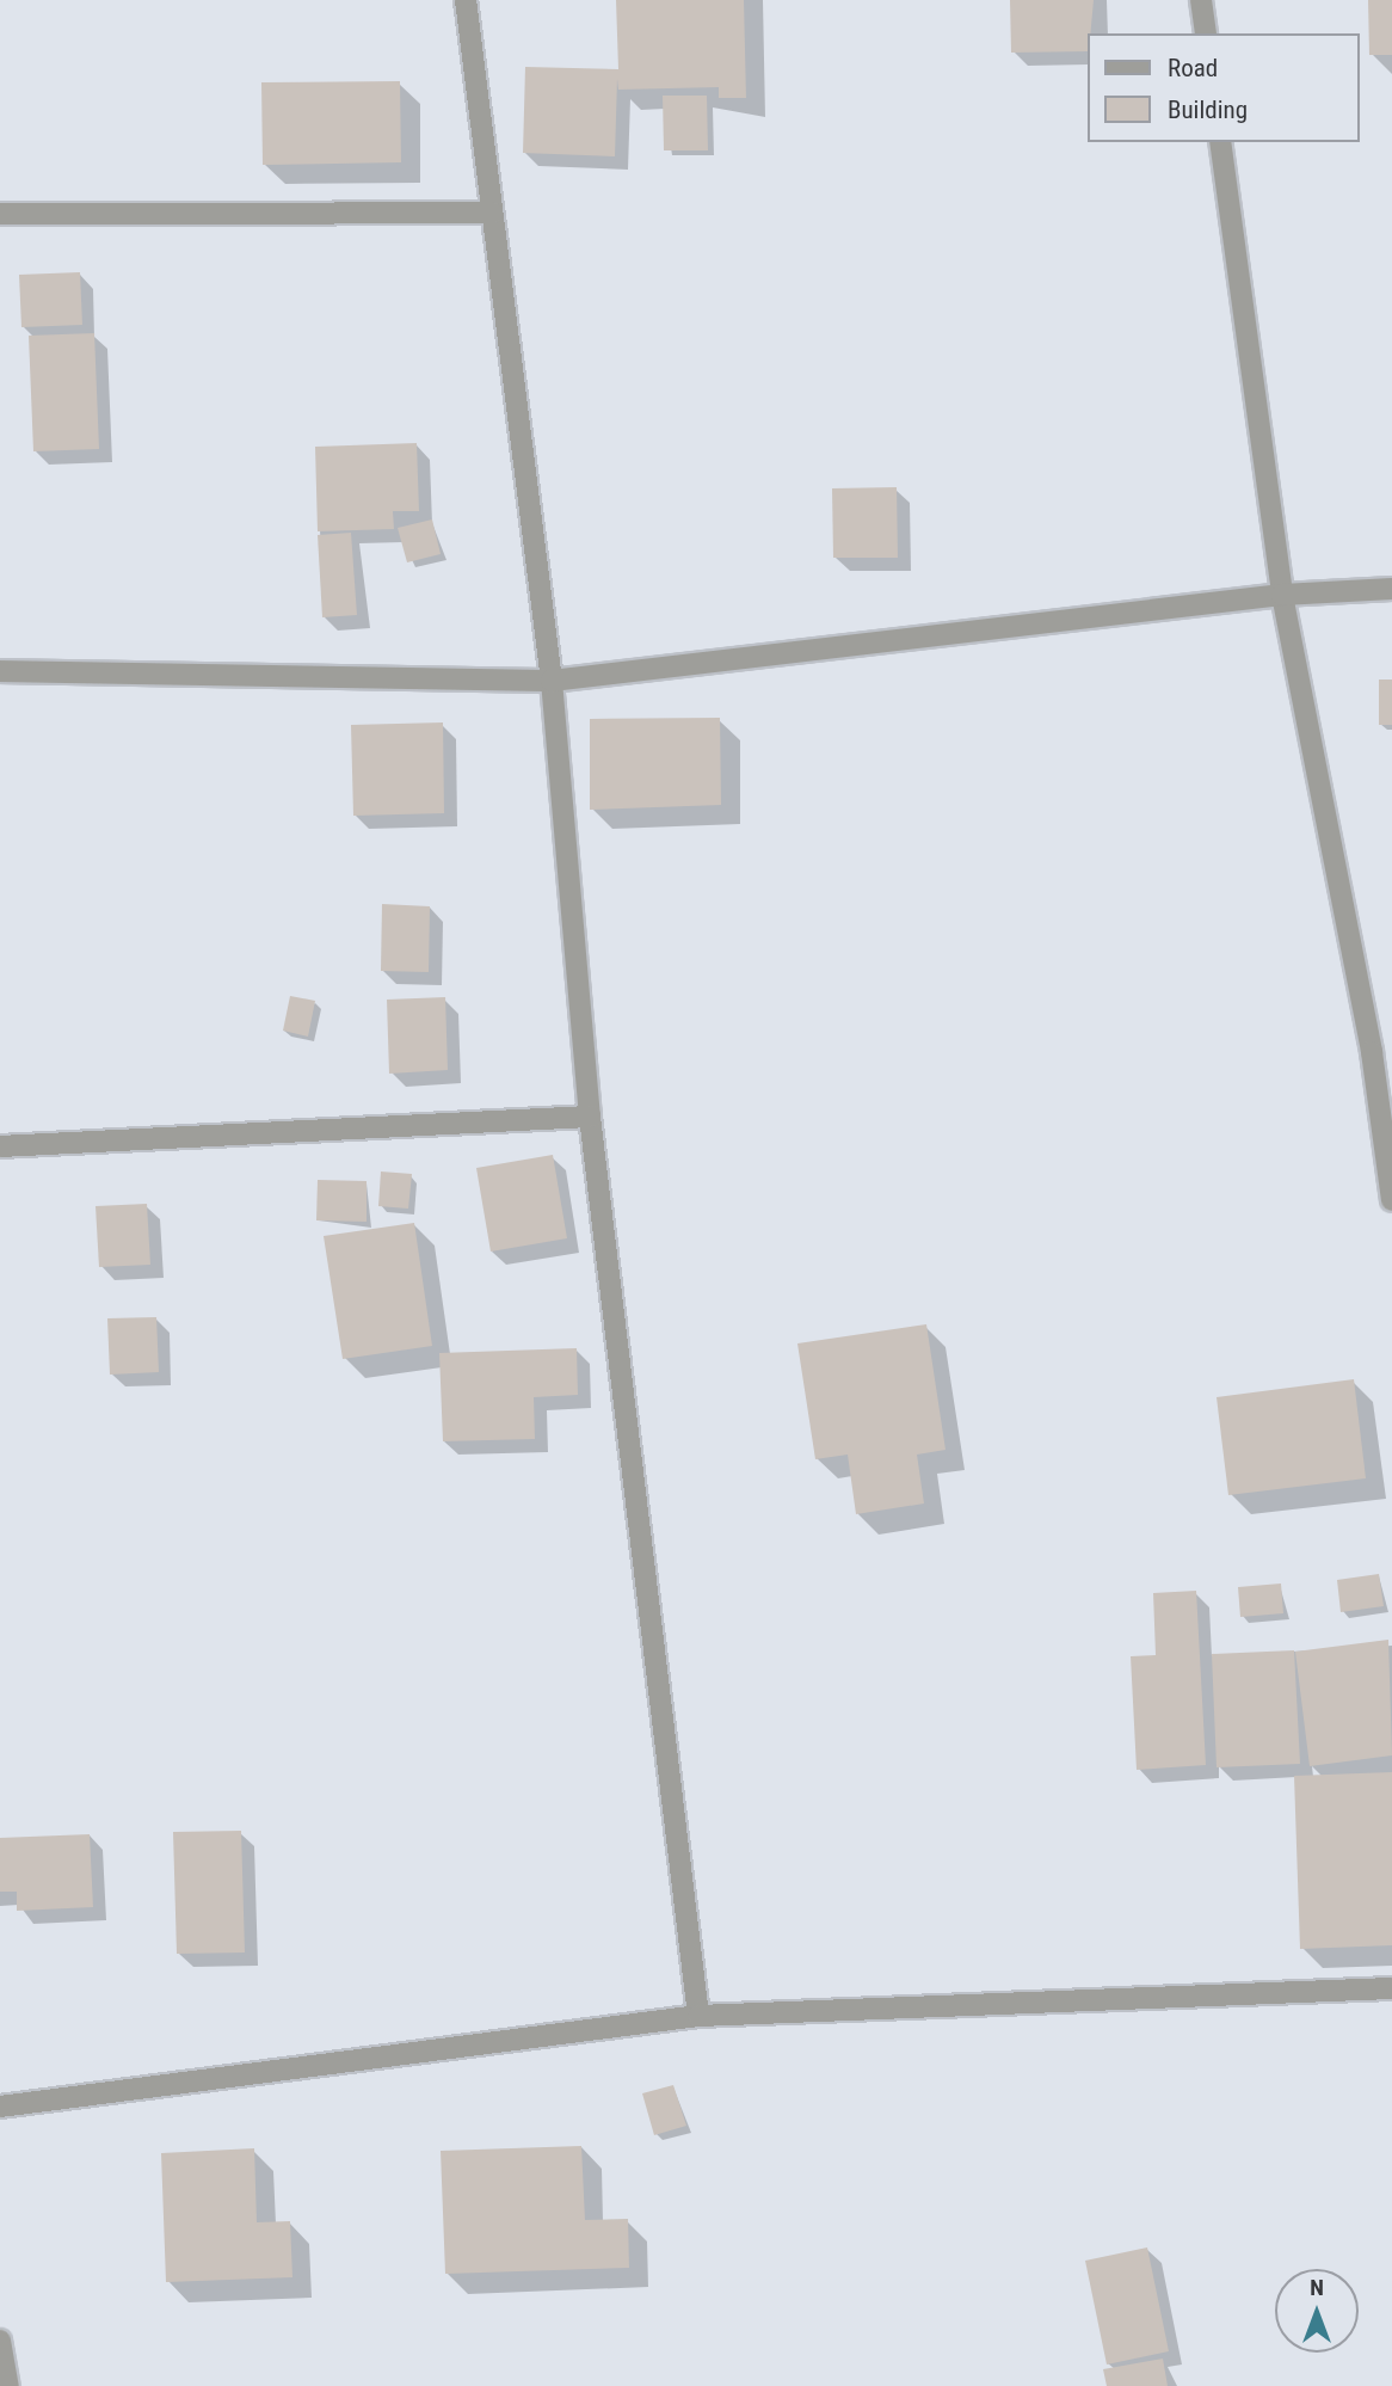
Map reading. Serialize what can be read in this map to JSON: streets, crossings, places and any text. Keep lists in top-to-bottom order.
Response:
{
  "legend": ["Road", "Building"],
  "north": "top"
}
